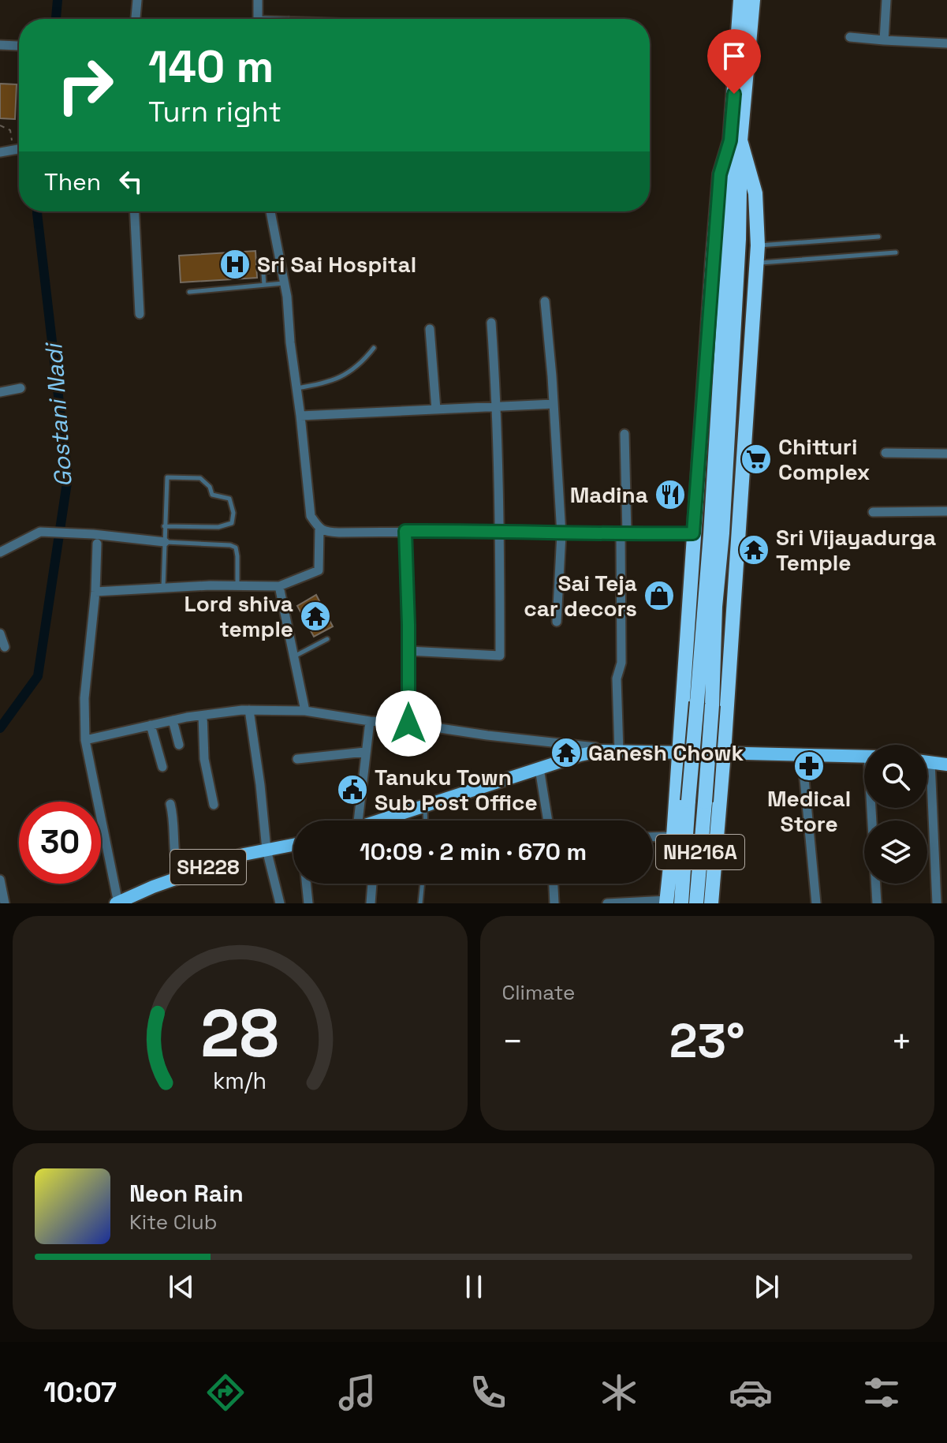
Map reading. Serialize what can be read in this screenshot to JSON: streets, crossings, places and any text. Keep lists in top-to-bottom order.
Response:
{
  "streets": {
    "highway": ["NH216A"],
    "main road": ["SH228"]
  },
  "water": ["Gostani Nadi"],
  "places": {
    "hospital": ["Sri Sai Hospital"],
    "supermarket": ["Chitturi Complex"],
    "restaurant": ["Madina"],
    "temple": ["Sri Vijayadurga Temple", "Lord shiva temple", "Ganesh Chowk"],
    "shop": ["Sai Teja car decors"],
    "pharmacy": ["Medical Store"],
    "public building": ["Tanuku Town Sub Post Office"]
  },
  "page": {
    "turn": ["140 m", "Turn right"],
    "then": "Then",
    "limit": "30",
    "trip": "10:09 · 2 min · 670 m",
    "tile": "Climate",
    "heat": ["−", "23°", "+"],
    "song": ["Neon Rain", "Kite Club"],
    "tabs": "10:07",
    "gauge": ["28", "km/h"]
  }
}
